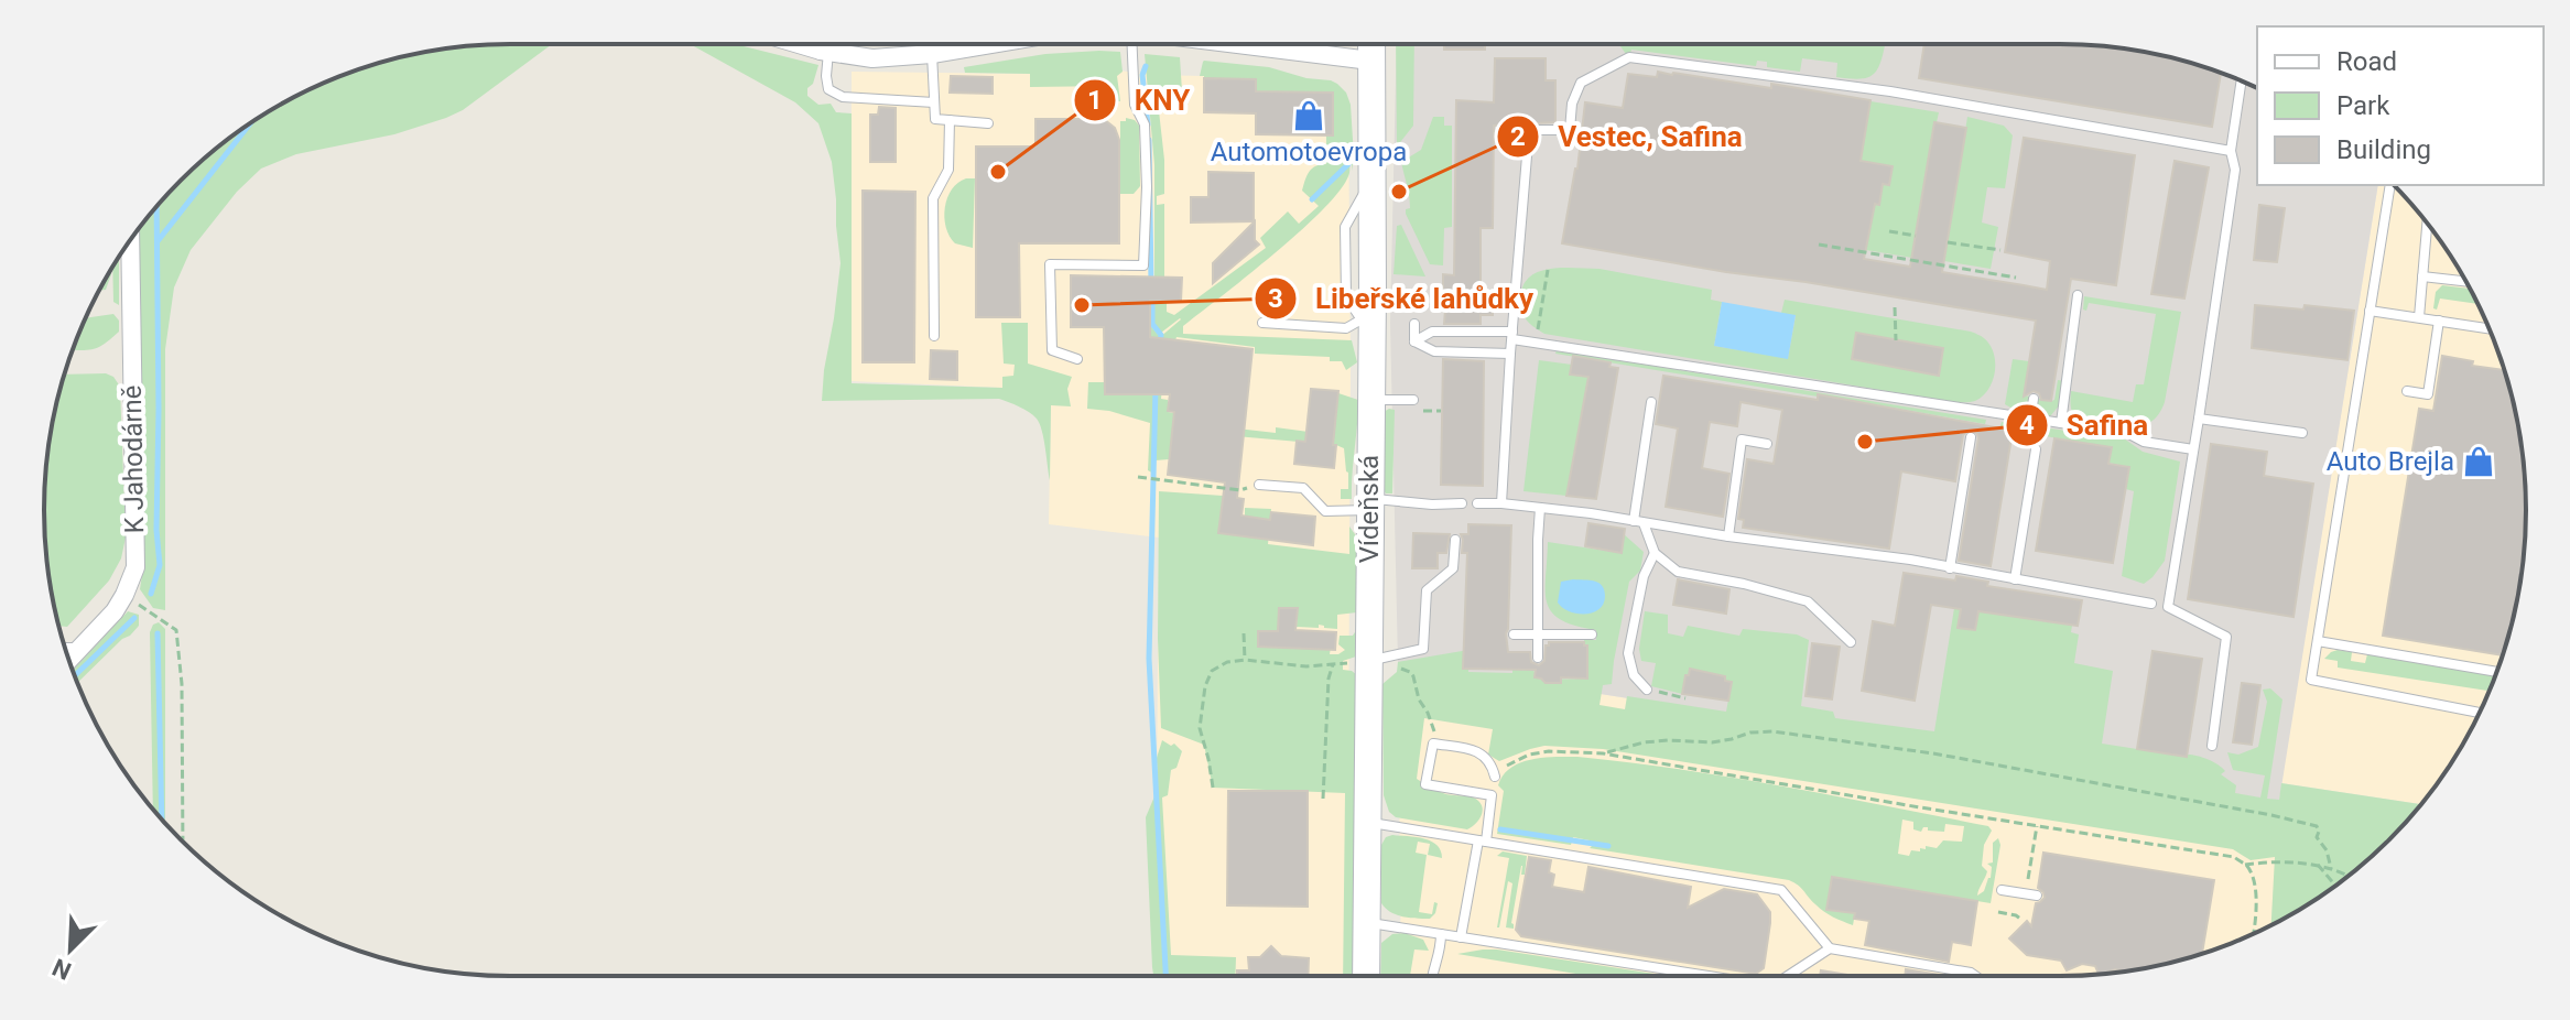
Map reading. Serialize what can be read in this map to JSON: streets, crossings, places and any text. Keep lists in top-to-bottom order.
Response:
{
  "streets": {
    "main road": ["Vídeňská"],
    "street": ["K Jahodárně"]
  },
  "places": {
    "shop": ["Automotoevropa", "Auto Brejla"],
    "other": [
      "KNY",
      "Vestec, Safina",
      "Libeřské lahůdky",
      "Safina"
    ]
  },
  "legend": ["Road", "Park", "Building"],
  "north": "bottom left"
}
